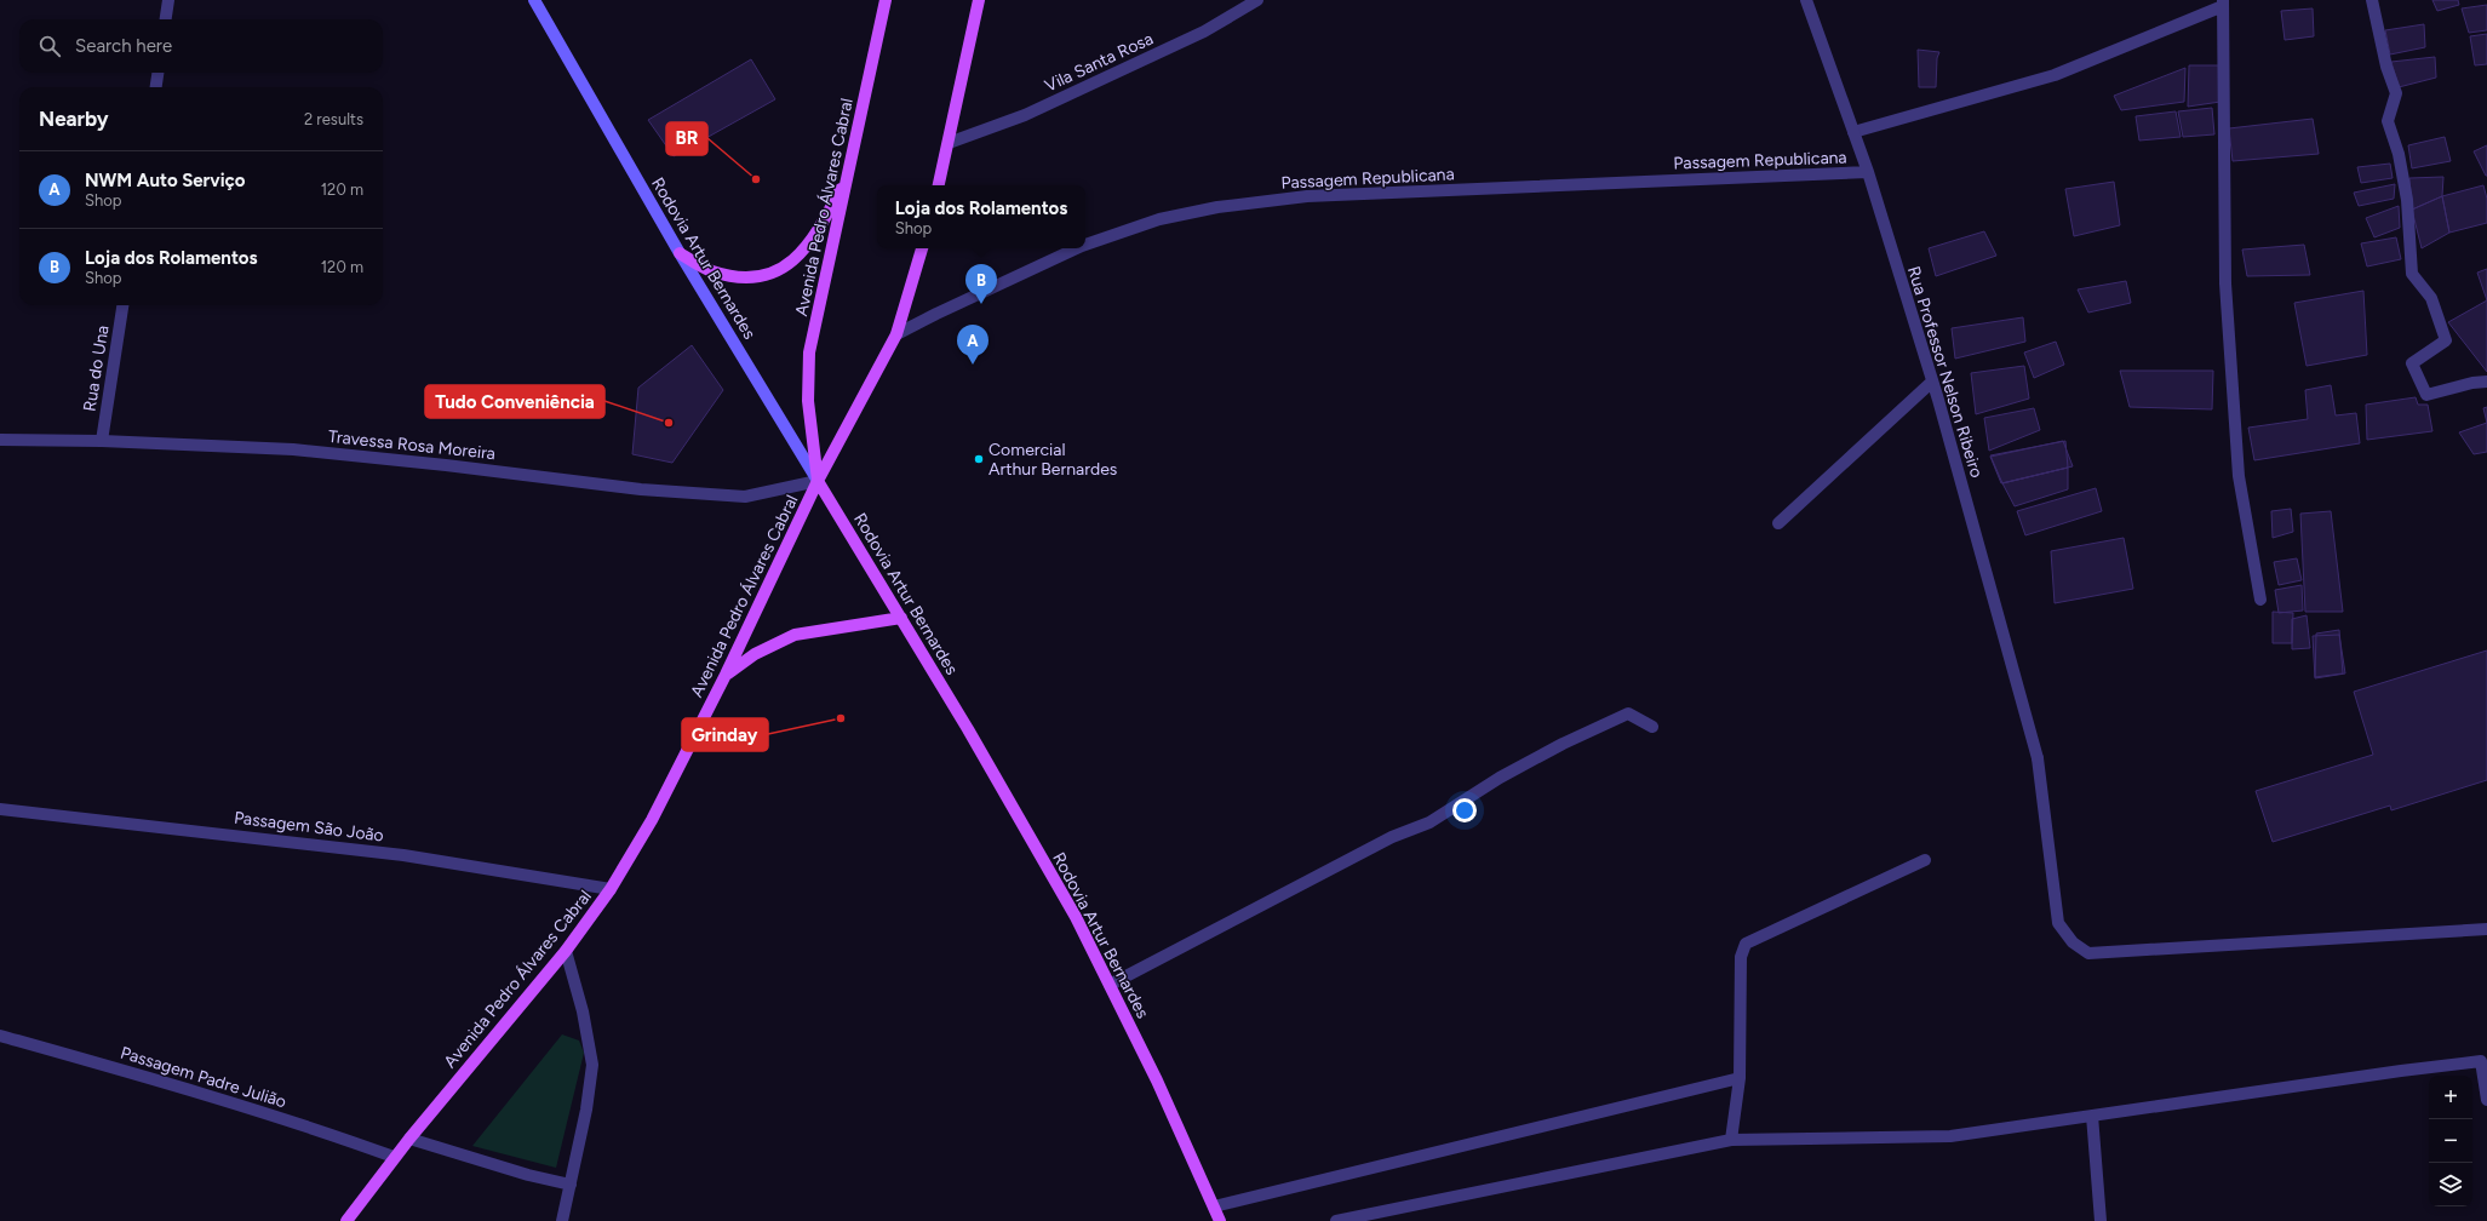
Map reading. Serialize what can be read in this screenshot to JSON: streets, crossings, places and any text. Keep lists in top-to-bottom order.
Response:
{
  "streets": {
    "main road": ["Avenida Pedro Álvares Cabral", "Rodovia Artur Bernardes"],
    "street": [
      "Vila Santa Rosa",
      "Passagem Republicana",
      "Rua do Una",
      "Rua Professor Nelson Ribeiro",
      "Travessa Rosa Moreira",
      "Passagem São João",
      "Passagem Padre Julião"
    ]
  },
  "crossings": [
    ["Passagem Republicana", "Avenida Pedro Álvares Cabral"],
    ["Passagem Republicana", "Rua Professor Nelson Ribeiro"],
    ["Avenida Pedro Álvares Cabral", "Rodovia Artur Bernardes"],
    ["Avenida Pedro Álvares Cabral", "Travessa Rosa Moreira"],
    ["Avenida Pedro Álvares Cabral", "Passagem São João"],
    ["Avenida Pedro Álvares Cabral", "Passagem Padre Julião"],
    ["Rodovia Artur Bernardes", "Travessa Rosa Moreira"],
    ["Rua do Una", "Travessa Rosa Moreira"]
  ],
  "places": [
    "BR",
    "Tudo Conveniência",
    "Comercial Arthur Bernardes",
    "Grinday"
  ],
  "page": {
    "search": "Search here",
    "heading": ["Nearby", "2 results"],
    "list": [
      {
        "mark": "A",
        "name": "NWM Auto Serviço",
        "note": "Shop",
        "value": "120 m"
      },
      {
        "mark": "B",
        "name": "Loja dos Rolamentos",
        "note": "Shop",
        "value": "120 m"
      }
    ],
    "popup": ["Loja dos Rolamentos", "Shop"],
    "pins": ["B", "A"],
    "map_buttons": ["+", "−"]
  }
}
